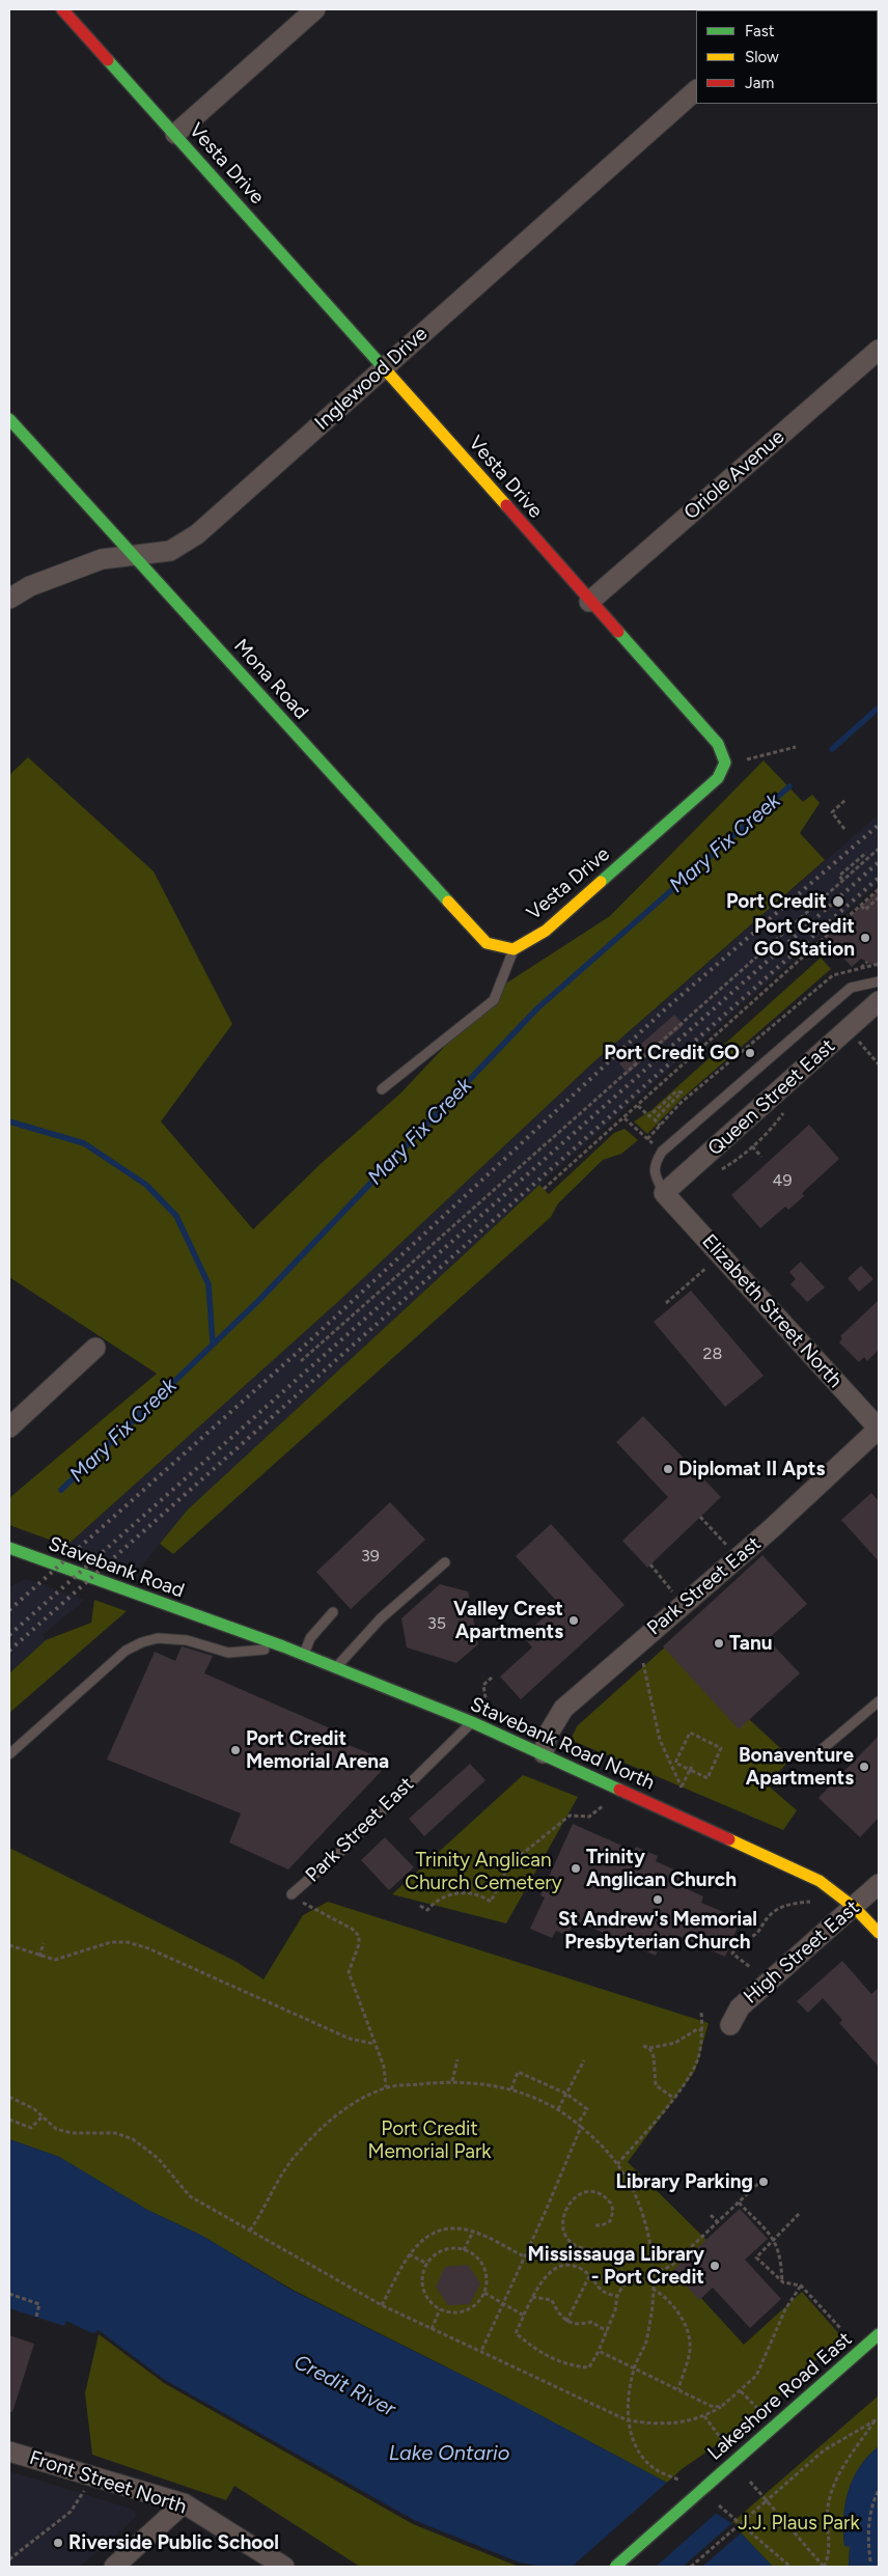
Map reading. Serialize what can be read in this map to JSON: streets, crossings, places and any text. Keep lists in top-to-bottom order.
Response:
{
  "streets": {
    "street": [
      "Vesta Drive",
      "Inglewood Drive",
      "Oriole Avenue",
      "Mona Road",
      "Queen Street East",
      "Elizabeth Street North",
      "Stavebank Road",
      "Park Street East",
      "Stavebank Road North",
      "High Street East",
      "Lakeshore Road East",
      "Front Street North"
    ]
  },
  "crossings": [
    ["Vesta Drive", "Inglewood Drive"],
    ["Vesta Drive", "Oriole Avenue"],
    ["Vesta Drive", "Mona Road"],
    ["Inglewood Drive", "Mona Road"],
    ["Queen Street East", "Elizabeth Street North"],
    ["Elizabeth Street North", "Park Street East"],
    ["Stavebank Road", "Stavebank Road North"],
    ["Park Street East", "Stavebank Road North"],
    ["Stavebank Road North", "High Street East"]
  ],
  "water": ["Mary Fix Creek", "Credit River", "Lake Ontario"],
  "parks": ["Trinity Anglican Church Cemetery", "Port Credit Memorial Park", "J.J. Plaus Park"],
  "places": [
    "Port Credit",
    "Port Credit GO Station",
    "Port Credit GO",
    "Diplomat II Apts",
    "Valley Crest Apartments",
    "Tanu",
    "Port Credit Memorial Arena",
    "Bonaventure Apartments",
    "Trinity Anglican Church",
    "St Andrew's Memorial Presbyterian Church",
    "Library Parking",
    "Mississauga Library - Port Credit",
    "Riverside Public School"
  ],
  "house_numbers": [
    "49",
    "28",
    "39",
    "35"
  ],
  "legend": ["Fast", "Slow", "Jam"]
}
